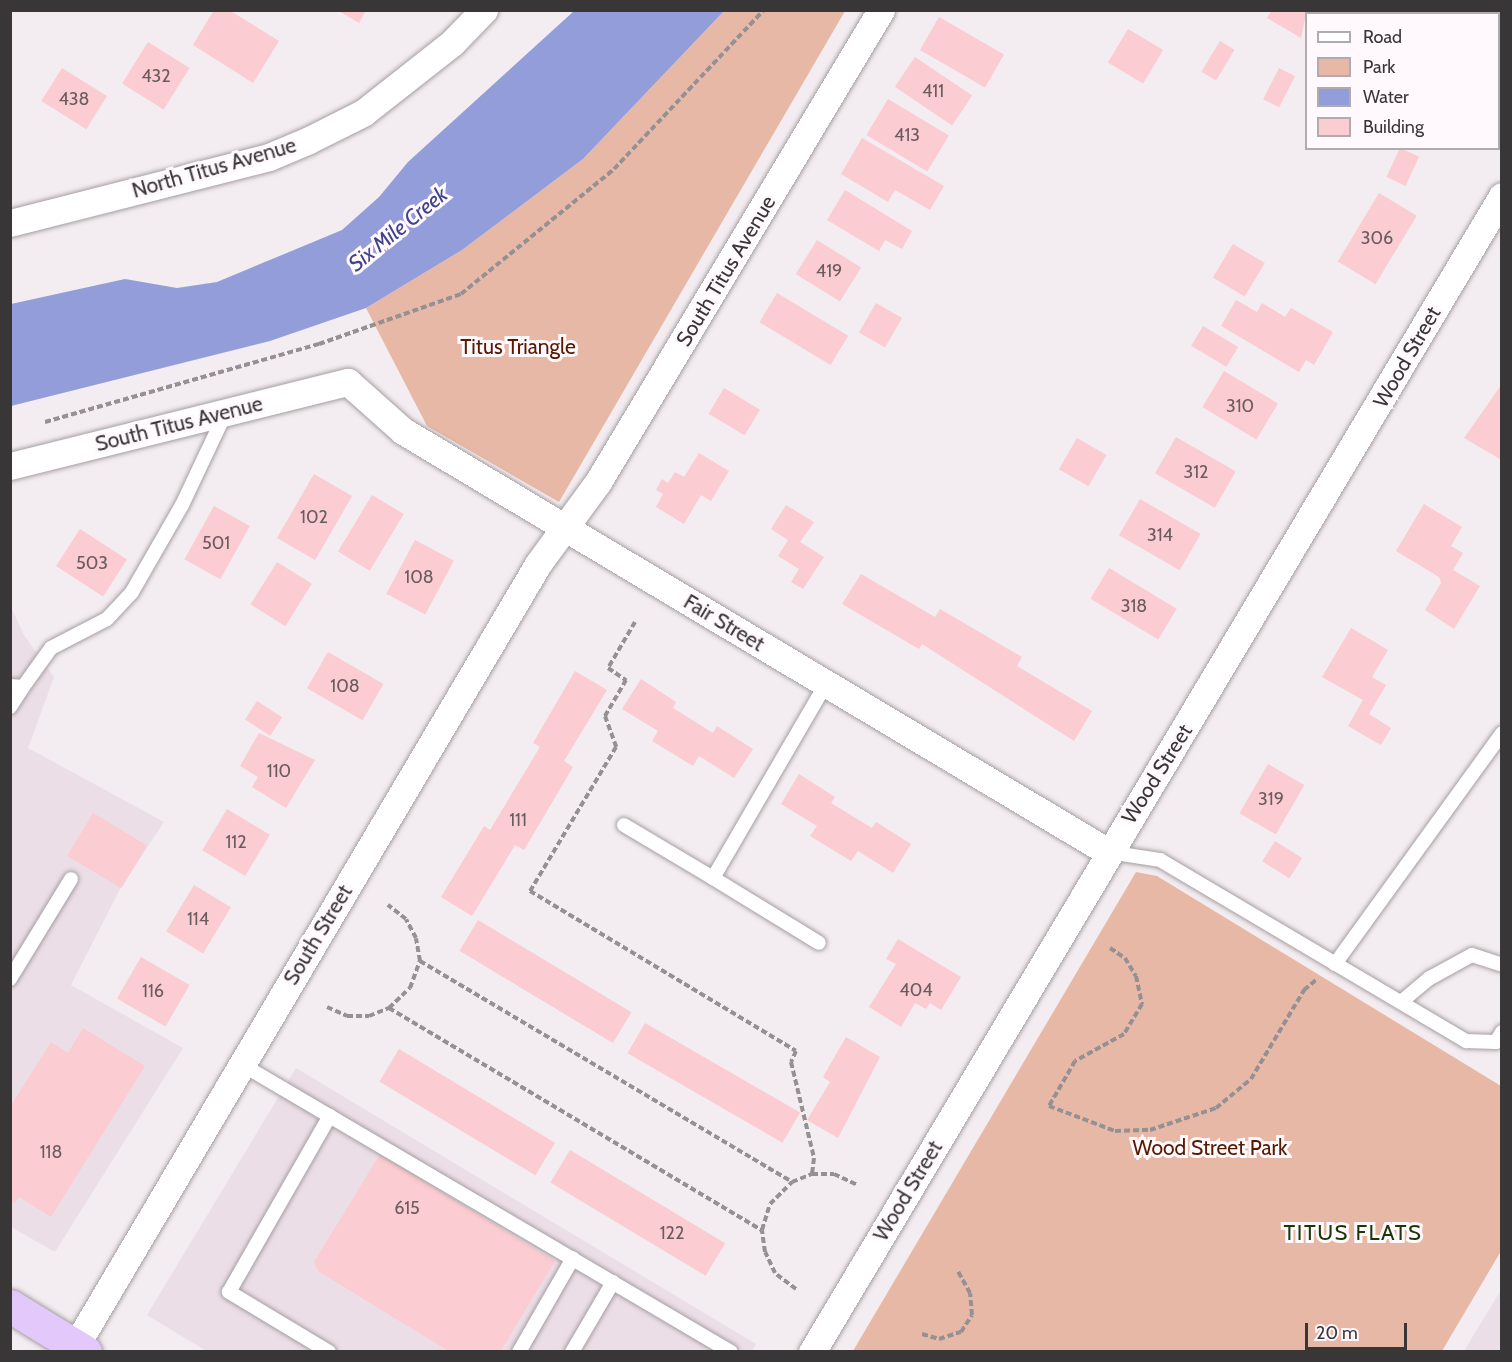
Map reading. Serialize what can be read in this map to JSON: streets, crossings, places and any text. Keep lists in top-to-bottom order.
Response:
{
  "streets": {
    "street": [
      "North Titus Avenue",
      "South Titus Avenue",
      "Wood Street",
      "Fair Street",
      "South Street"
    ]
  },
  "crossings": [
    ["South Titus Avenue", "Fair Street"],
    ["South Titus Avenue", "South Street"],
    ["Wood Street", "Fair Street"],
    ["Fair Street", "South Street"]
  ],
  "districts": ["TITUS FLATS"],
  "water": ["Six Mile Creek"],
  "parks": ["Titus Triangle", "Wood Street Park"],
  "house_numbers": [
    "432",
    "411",
    "438",
    "413",
    "306",
    "419",
    "310",
    "312",
    "102",
    "314",
    "501",
    "503",
    "108",
    "318",
    "108",
    "110",
    "319",
    "111",
    "112",
    "114",
    "404",
    "116",
    "118",
    "615",
    "122"
  ],
  "legend": [
    "Road",
    "Park",
    "Water",
    "Building"
  ],
  "scale_bar": "20 m"
}
